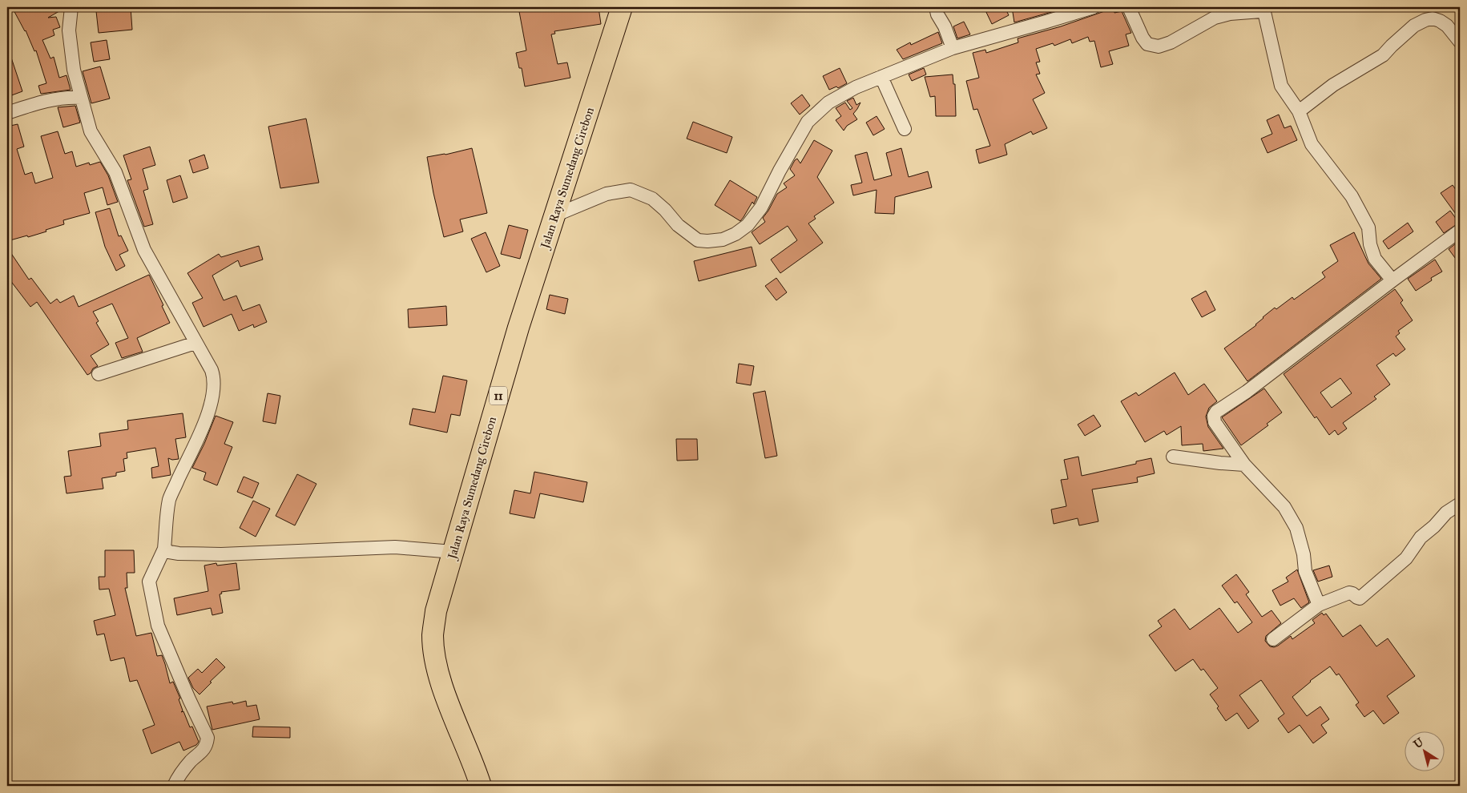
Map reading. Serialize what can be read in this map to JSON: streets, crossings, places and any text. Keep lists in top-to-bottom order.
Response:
{
  "streets": {
    "highway": ["Jalan Raya Sumedang Cirebon", "11"]
  },
  "north": "top left"
}
